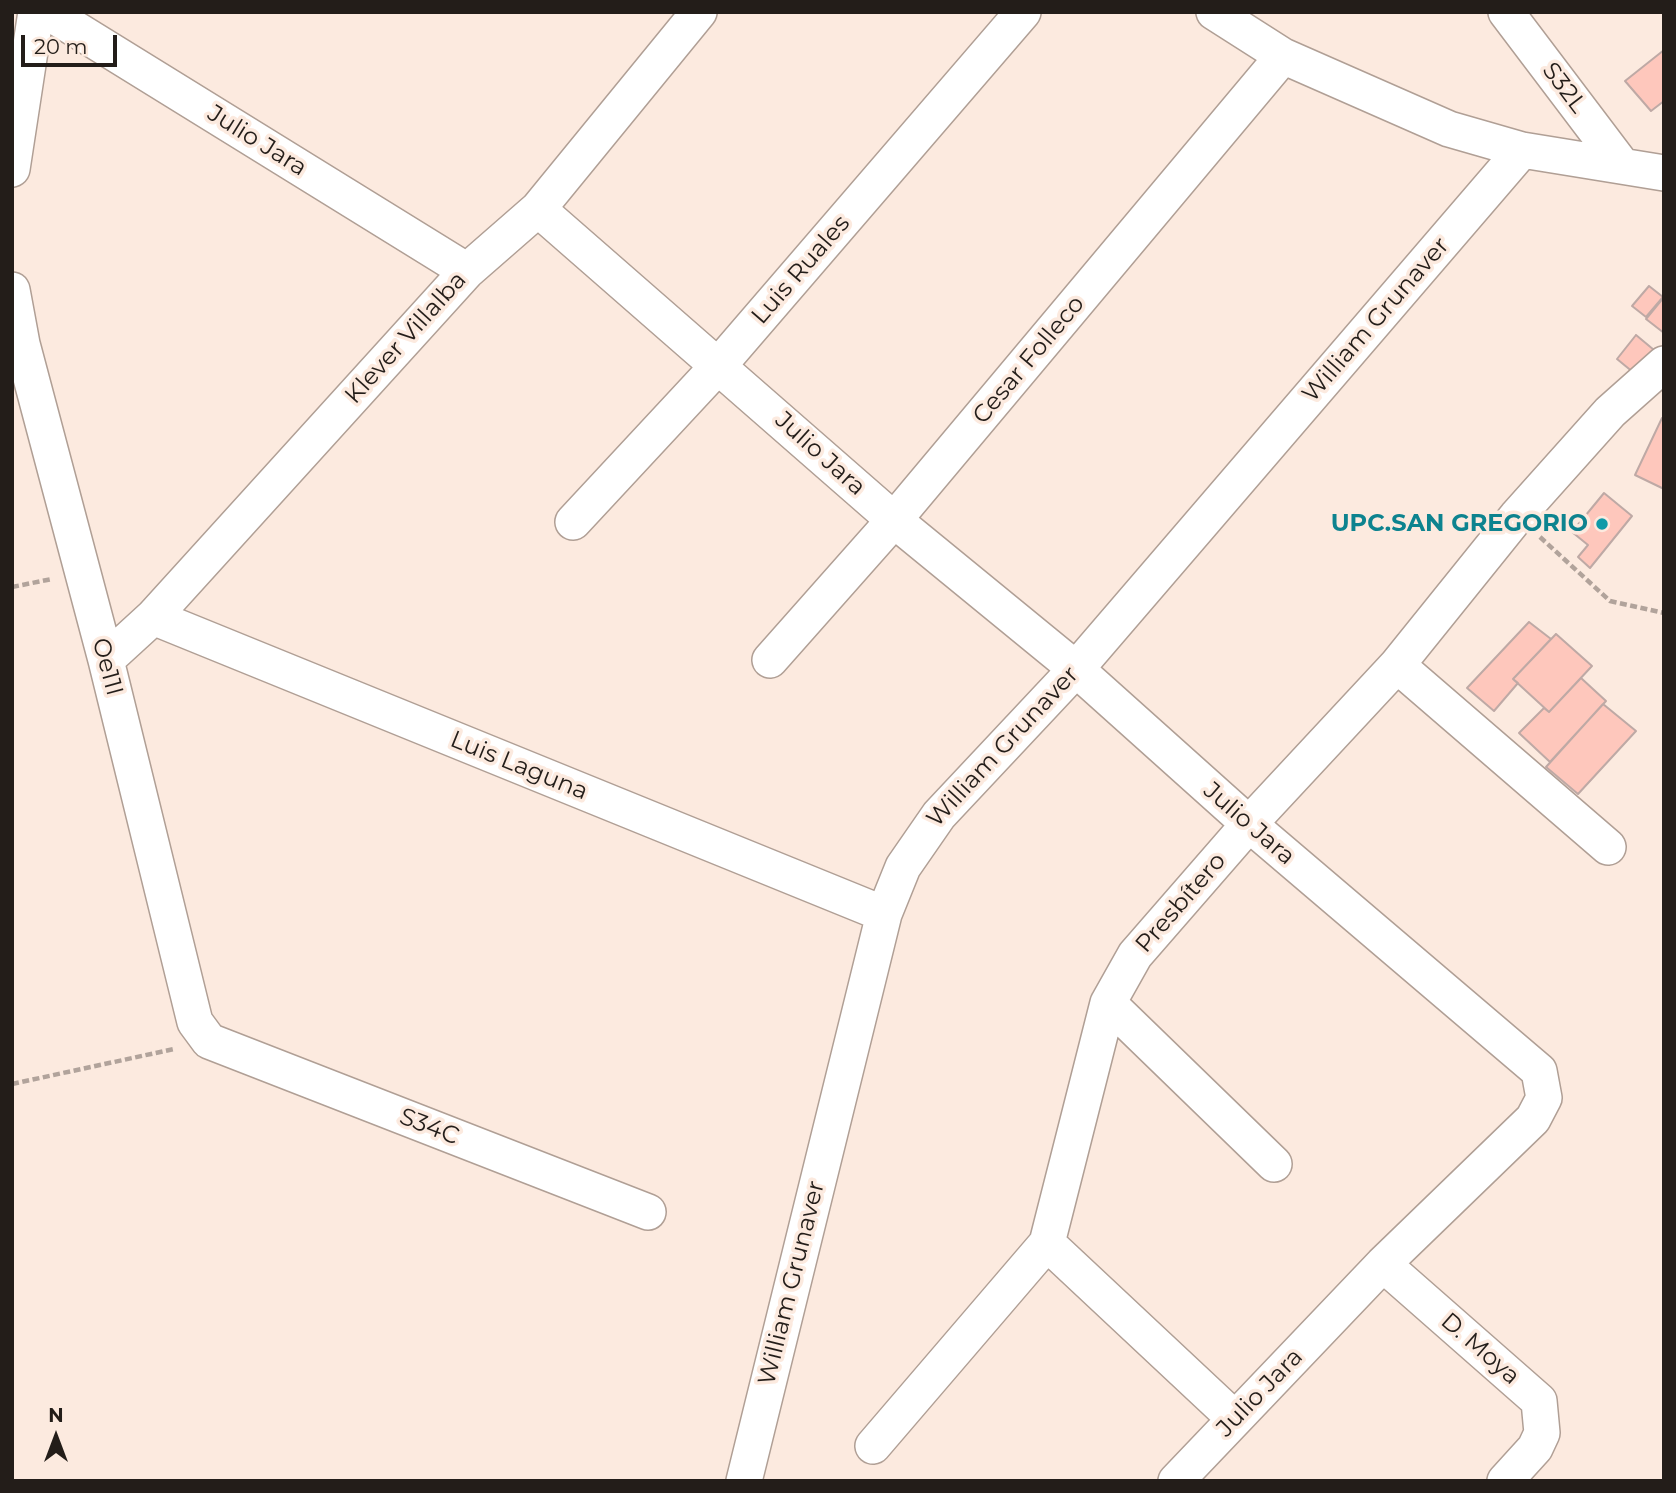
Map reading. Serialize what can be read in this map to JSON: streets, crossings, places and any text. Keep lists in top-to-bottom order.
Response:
{
  "streets": {
    "street": [
      "S32L",
      "Julio Jara",
      "Luis Ruales",
      "William Grunaver",
      "Klever Villalba",
      "Cesar Folleco",
      "Oe11I",
      "Luis Laguna",
      "Presbítero",
      "S34C",
      "D. Moya"
    ]
  },
  "crossings": [
    ["Julio Jara", "Luis Ruales"],
    ["Julio Jara", "William Grunaver"],
    ["Julio Jara", "Klever Villalba"],
    ["Julio Jara", "Cesar Folleco"],
    ["Julio Jara", "Presbítero"],
    ["Julio Jara", "D. Moya"],
    ["William Grunaver", "Luis Laguna"],
    ["Klever Villalba", "Oe11I"],
    ["Klever Villalba", "Luis Laguna"],
    ["Oe11I", "S34C"]
  ],
  "places": ["UPC.SAN GREGORIO"],
  "scale_bar": "20 m",
  "north": "top"
}
